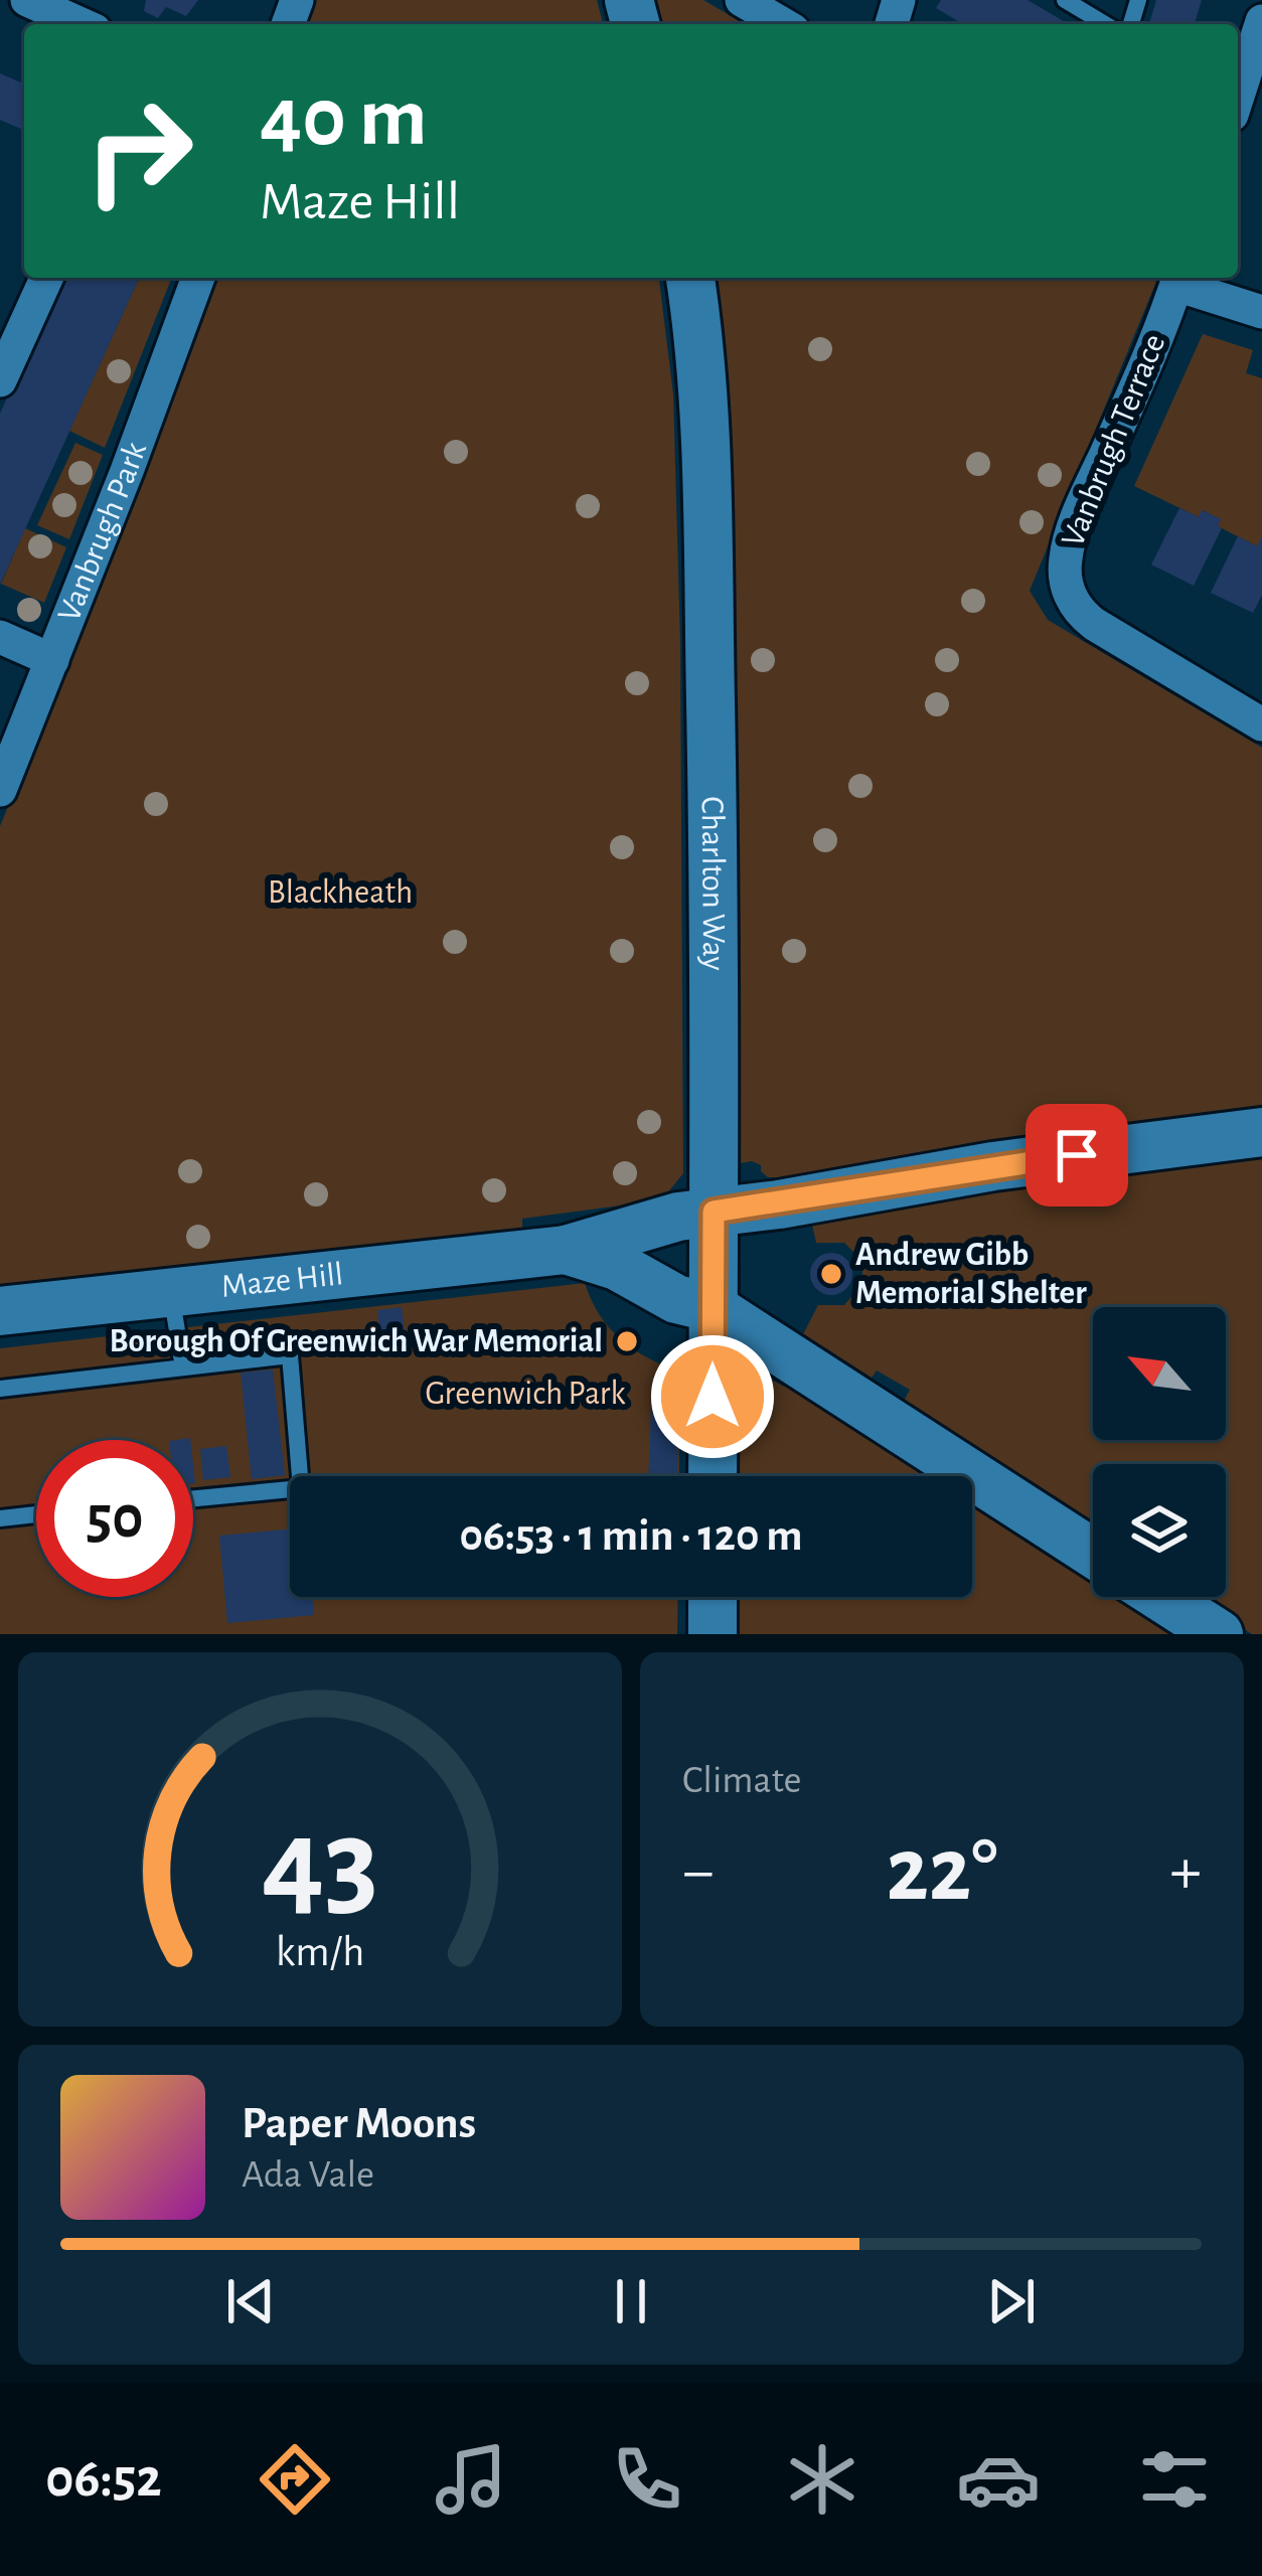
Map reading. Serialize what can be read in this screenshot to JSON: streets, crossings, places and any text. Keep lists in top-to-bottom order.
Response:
{
  "streets": {
    "street": [
      "Vanbrugh Terrace",
      "Vanbrugh Park",
      "Charlton Way",
      "Maze Hill"
    ]
  },
  "crossings": [
    ["Charlton Way", "Maze Hill"]
  ],
  "parks": ["Blackheath", "Greenwich Park"],
  "places": ["Andrew Gibb Memorial Shelter", "Borough Of Greenwich War Memorial"],
  "north": "top left",
  "page": {
    "turn": ["40 m", "Maze Hill"],
    "limit": "50",
    "trip": "06:53 · 1 min · 120 m",
    "tile": "Climate",
    "heat": ["−", "22°", "+"],
    "song": ["Paper Moons", "Ada Vale"],
    "tabs": "06:52",
    "gauge": ["43", "km/h"]
  }
}
